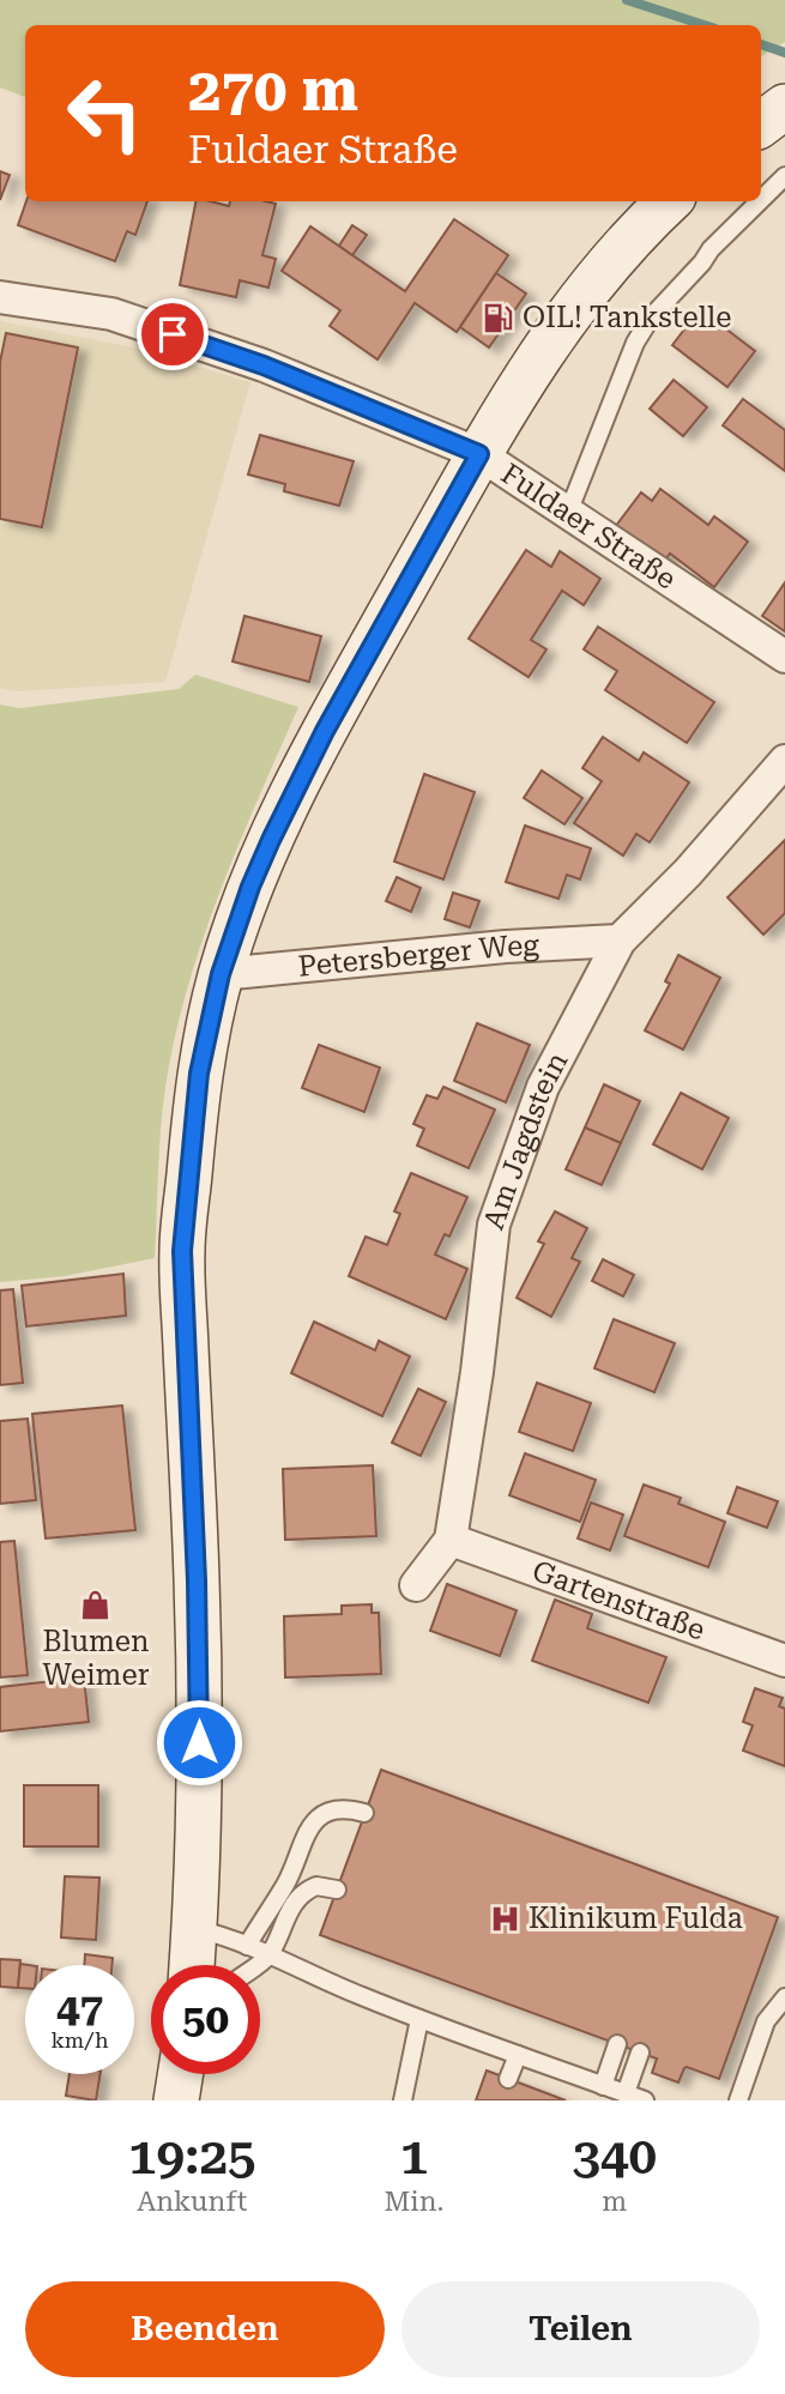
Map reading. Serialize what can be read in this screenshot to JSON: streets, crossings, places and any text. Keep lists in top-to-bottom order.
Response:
{
  "streets": {
    "street": [
      "Fuldaer Straße",
      "Petersberger Weg",
      "Am Jagdstein",
      "Gartenstraße"
    ]
  },
  "crossings": [
    ["Petersberger Weg", "Am Jagdstein"],
    ["Am Jagdstein", "Gartenstraße"]
  ],
  "places": {
    "fuel station": ["OIL! Tankstelle"],
    "shop": ["Blumen Weimer"],
    "hospital": ["Klinikum Fulda"]
  },
  "page": {
    "turn": ["270 m", "Fuldaer Straße"],
    "speed": "47 km/h",
    "limit": "50",
    "eta": [
      "19:25",
      "Ankunft",
      "1",
      "Min.",
      "340",
      "m"
    ],
    "buttons": ["Beenden", "Teilen"]
  }
}
